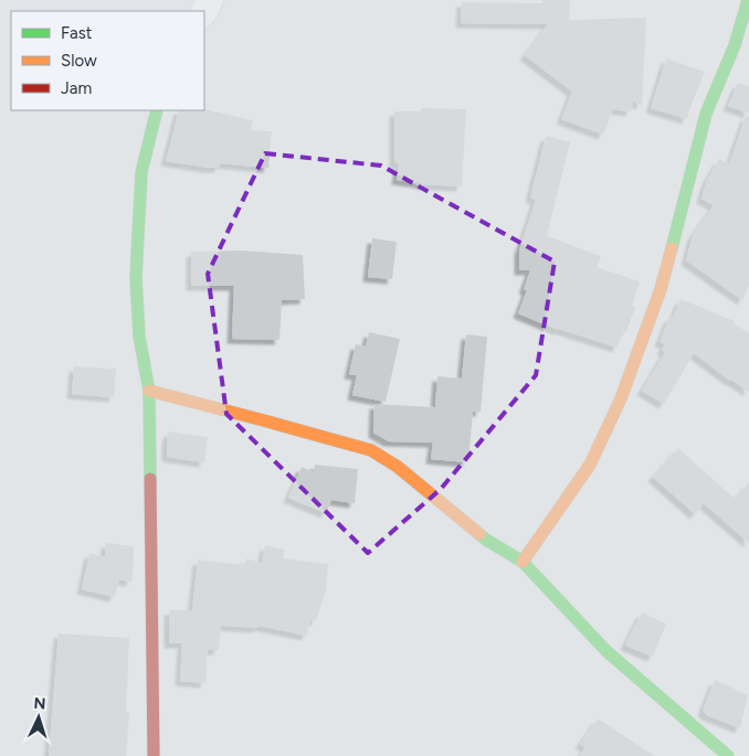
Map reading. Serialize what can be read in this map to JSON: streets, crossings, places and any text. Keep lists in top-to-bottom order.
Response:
{
  "legend": ["Fast", "Slow", "Jam"],
  "north": "top"
}
